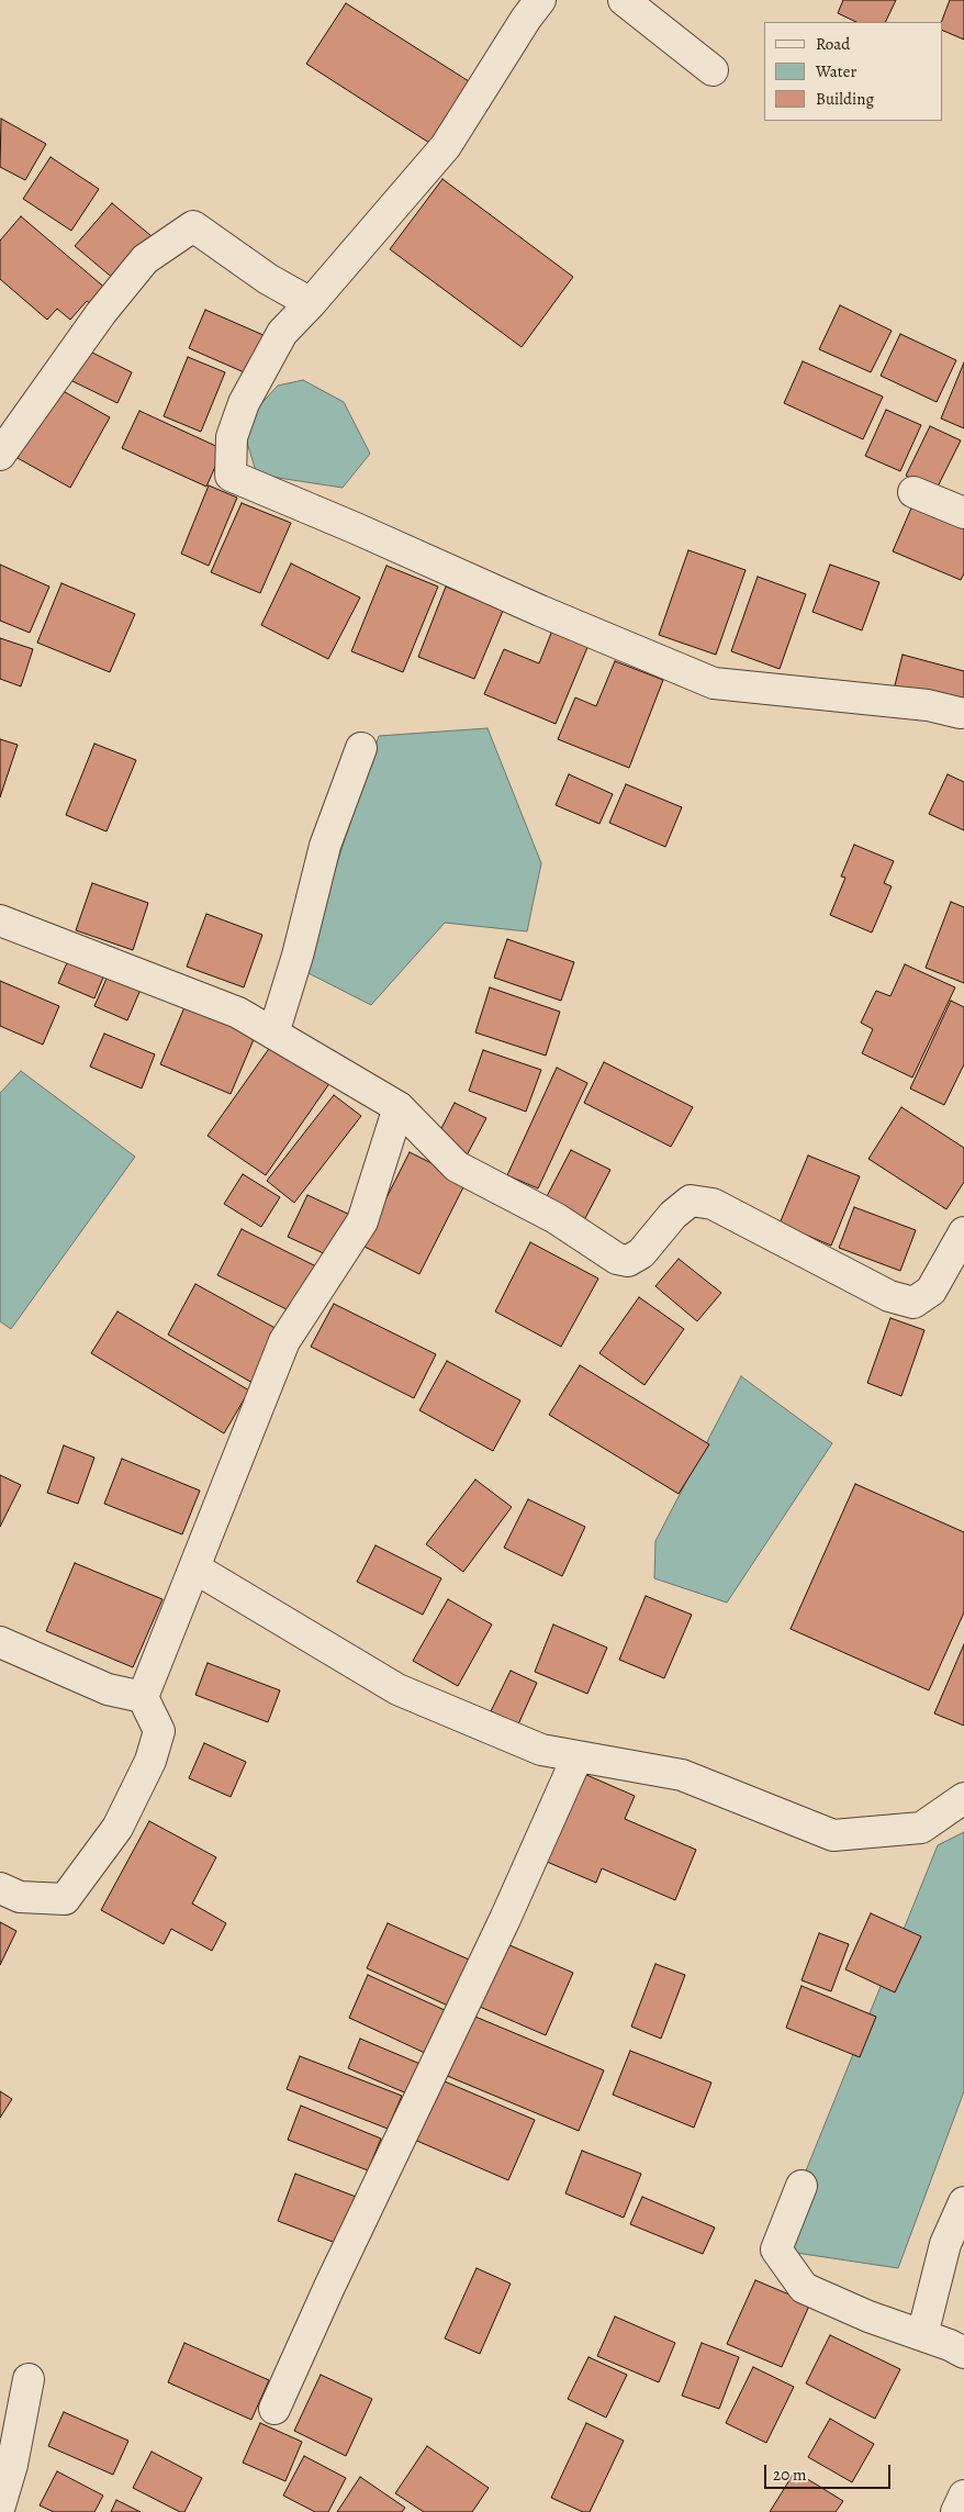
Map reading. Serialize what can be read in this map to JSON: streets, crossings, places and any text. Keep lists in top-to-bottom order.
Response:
{
  "legend": ["Road", "Water", "Building"],
  "scale_bar": "20 m"
}
